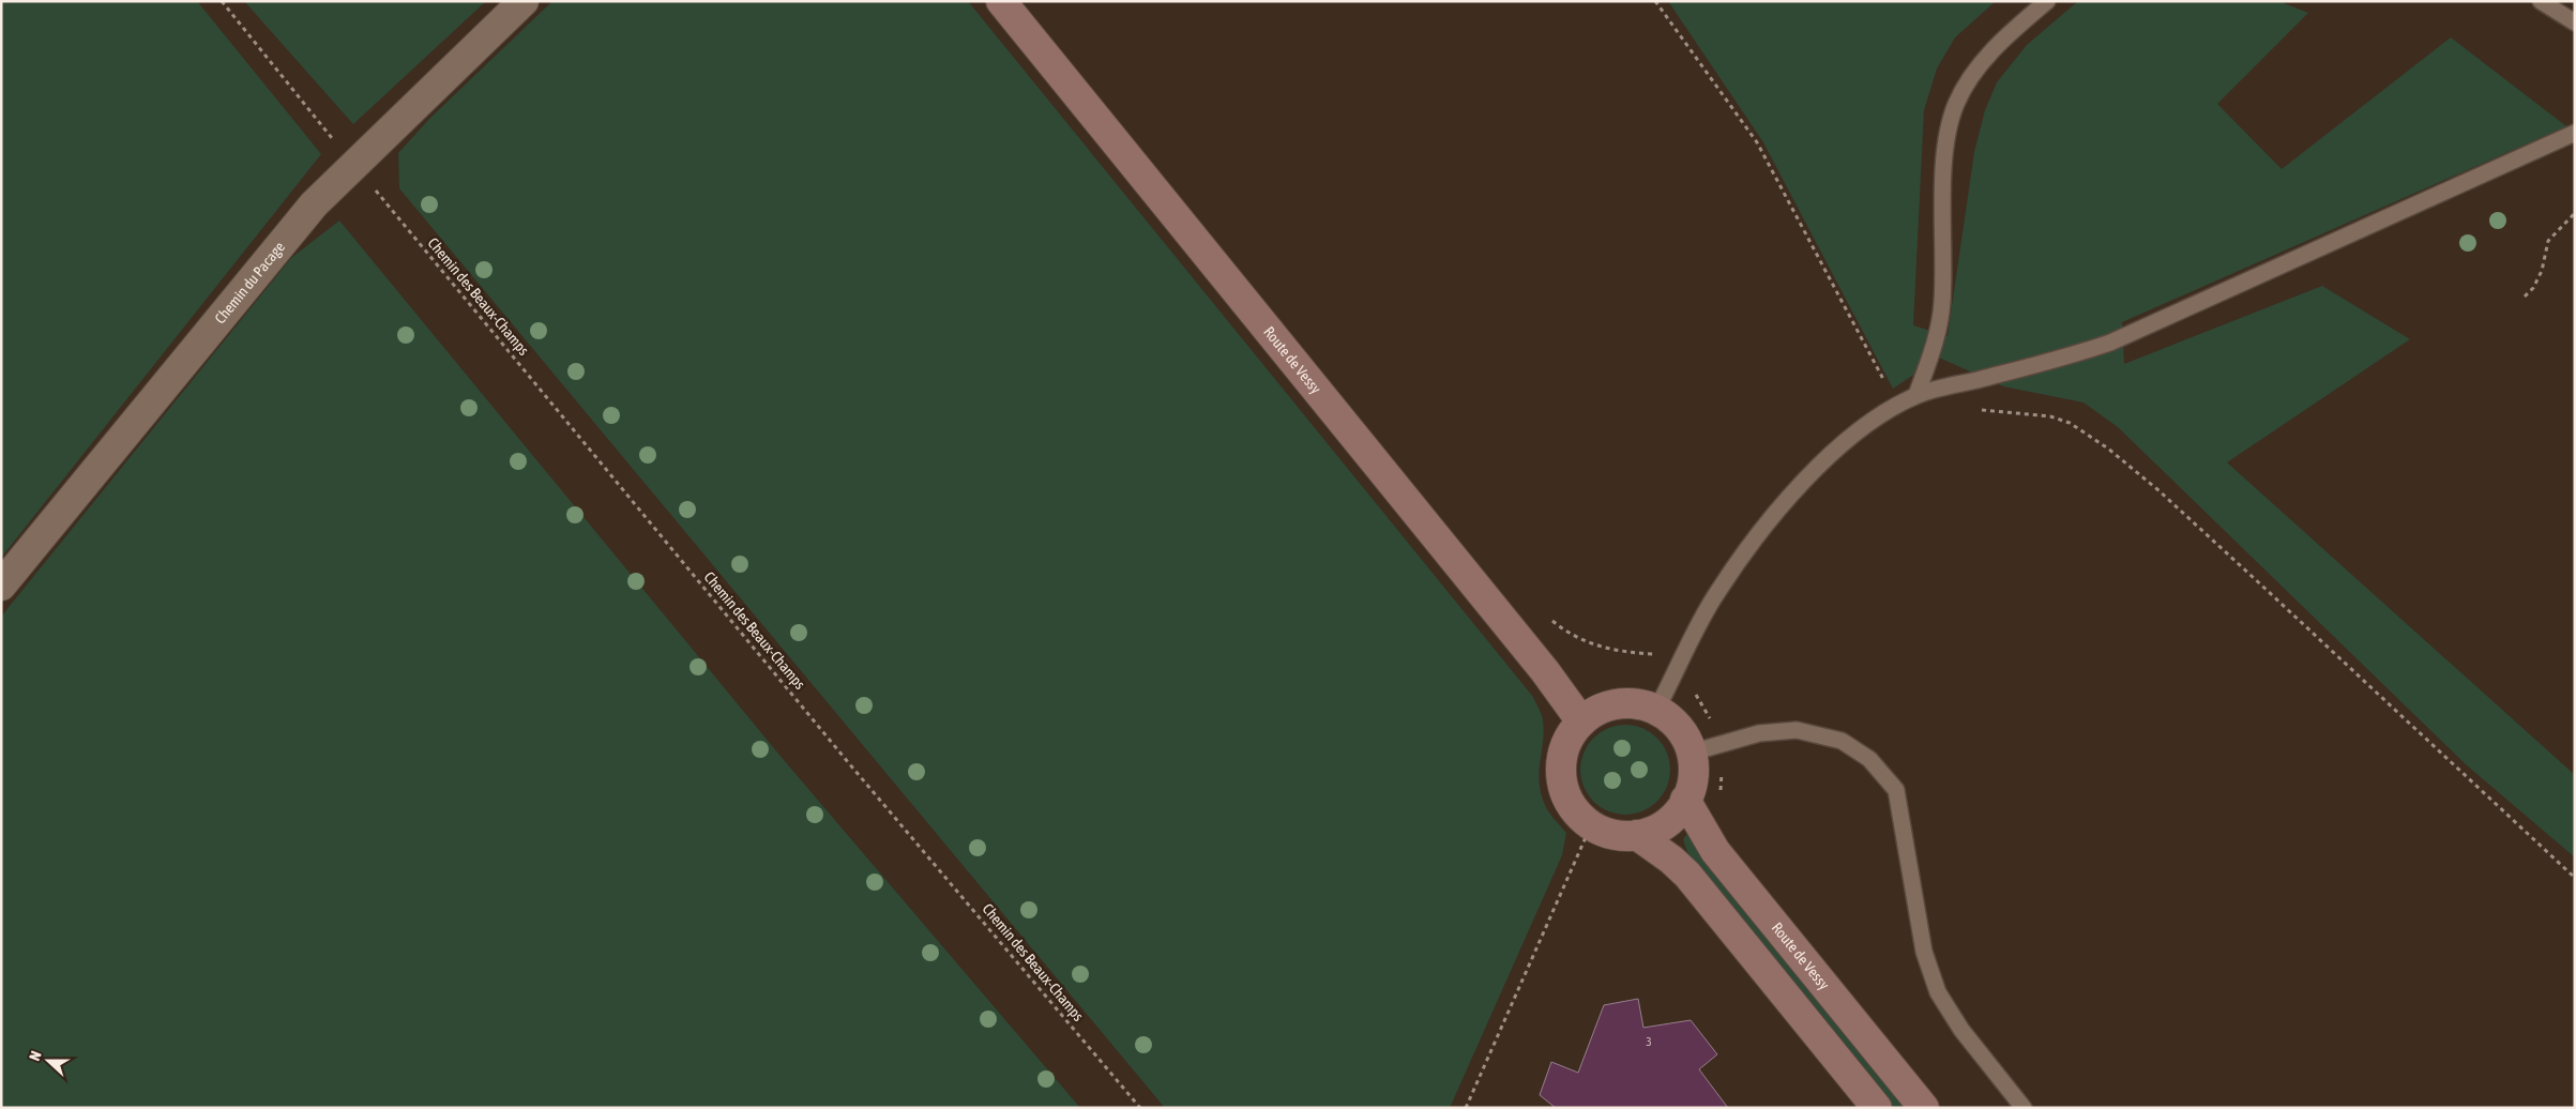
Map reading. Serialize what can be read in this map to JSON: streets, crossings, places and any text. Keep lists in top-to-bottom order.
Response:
{
  "streets": {
    "street": ["Chemin du Pacage", "Route de Vessy"],
    "path": ["Chemin des Beaux-Champs"]
  },
  "crossings": [
    ["Chemin du Pacage", "Chemin des Beaux-Champs"]
  ],
  "house_numbers": ["3"],
  "north": "left"
}
